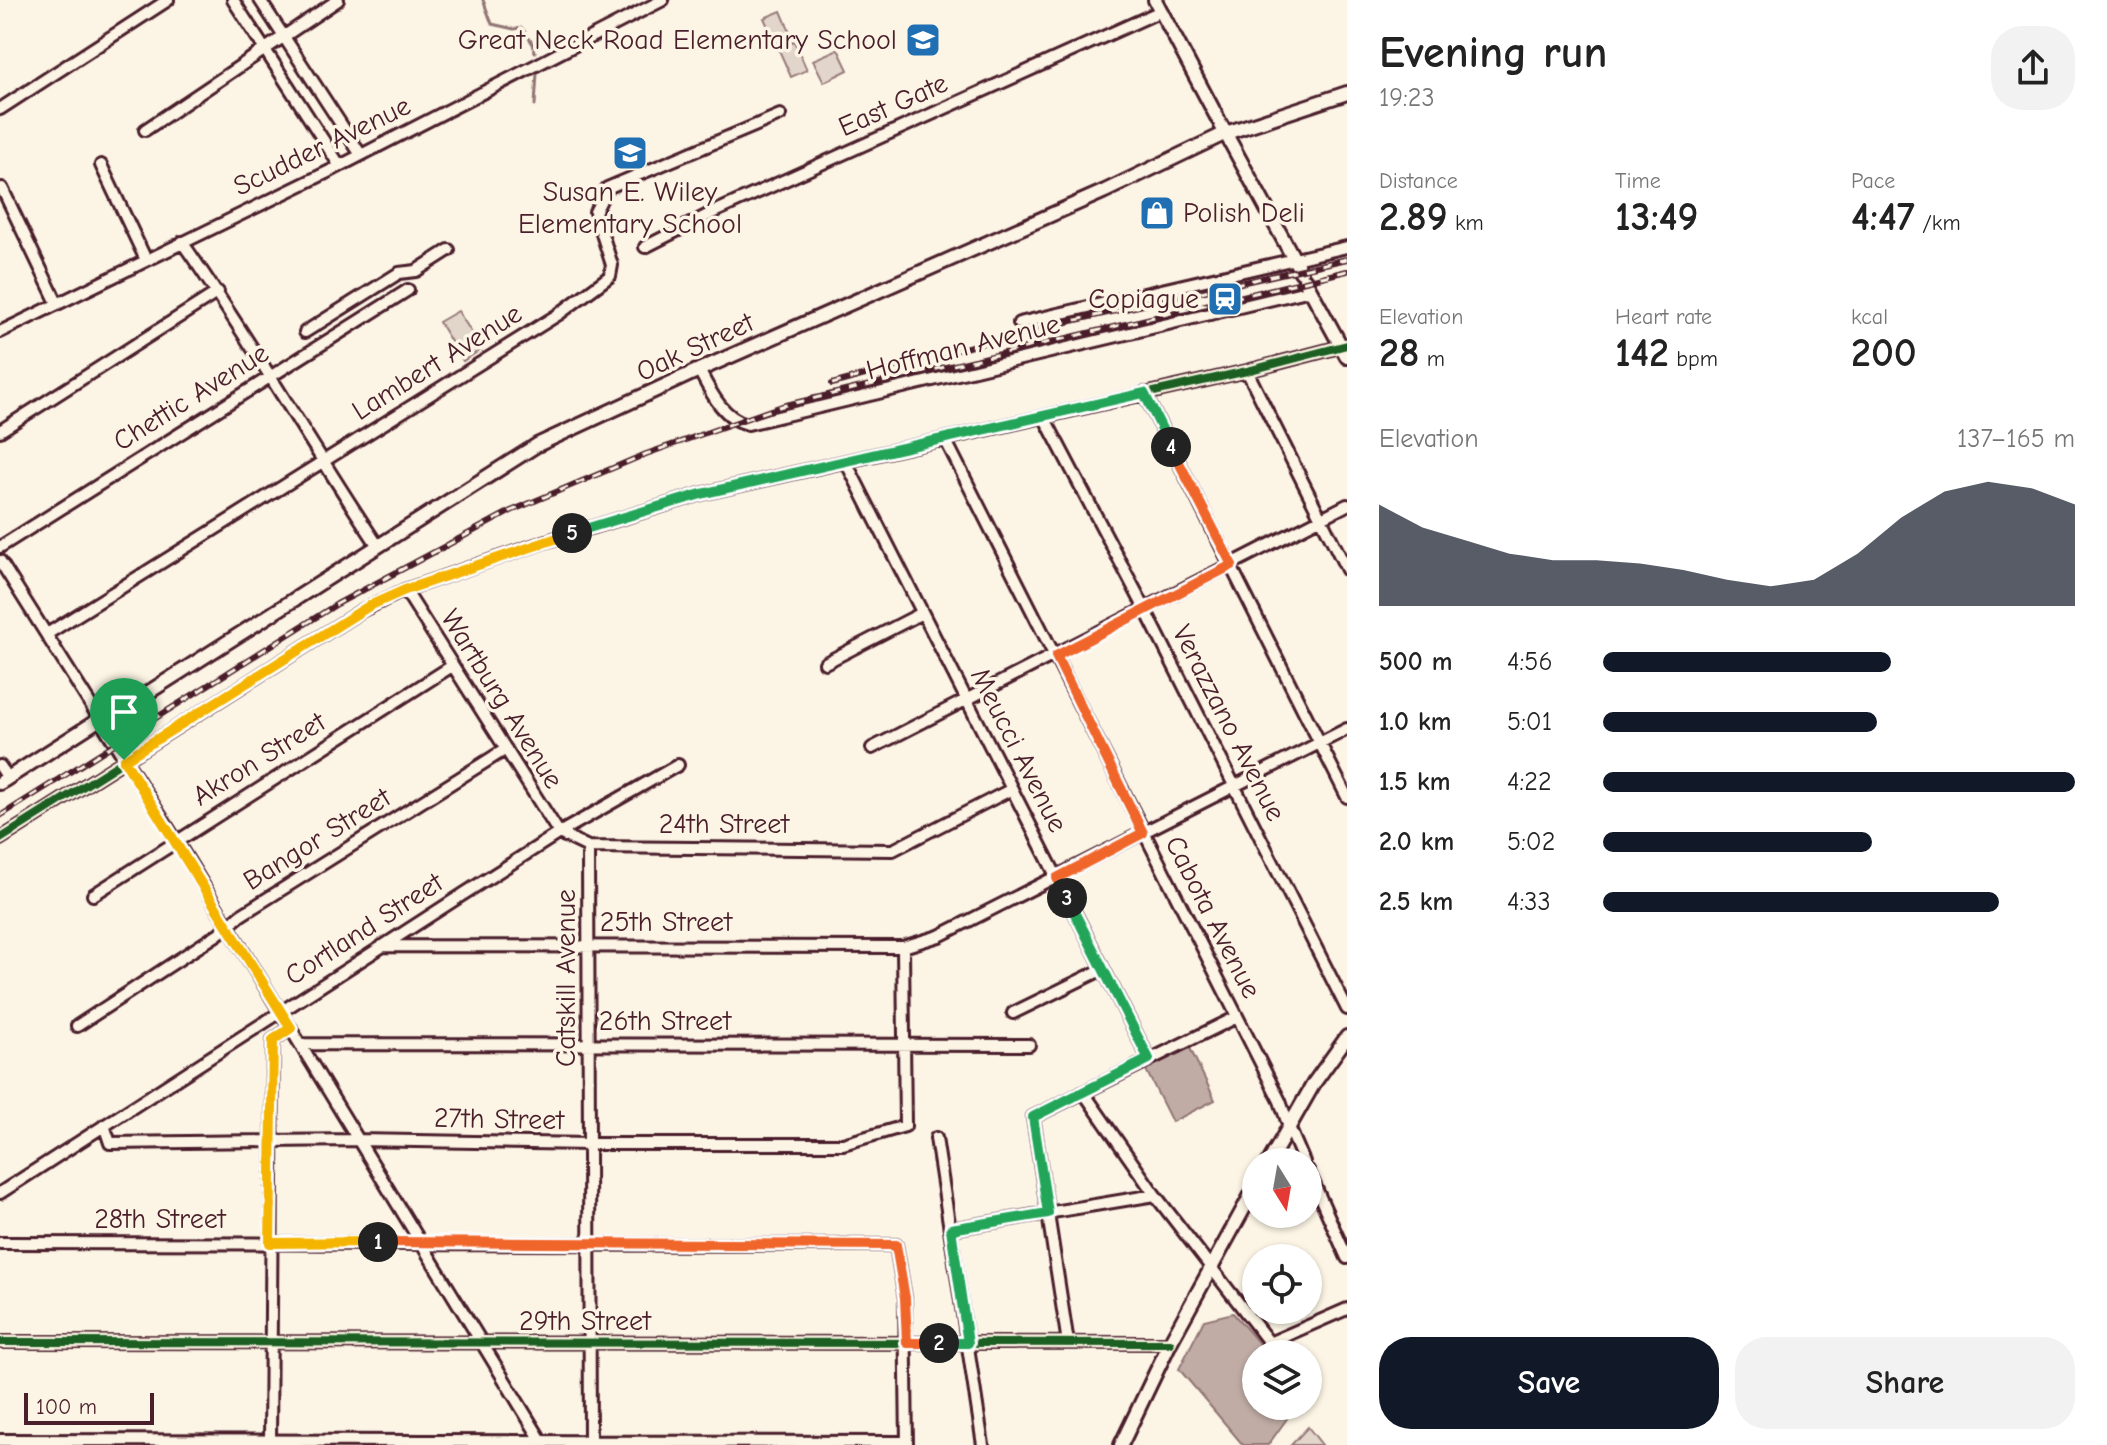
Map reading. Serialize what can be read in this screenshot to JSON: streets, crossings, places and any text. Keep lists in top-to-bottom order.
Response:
{
  "streets": {
    "main road": ["Oak Street"],
    "street": [
      "East Gate",
      "Scudder Avenue",
      "Hoffman Avenue",
      "Lambert Avenue",
      "Chettic Avenue",
      "Wartburg Avenue",
      "Verazzano Avenue",
      "Meucci Avenue",
      "Akron Street",
      "24th Street",
      "Bangor Street",
      "Cabota Avenue",
      "25th Street",
      "Cortland Street",
      "Catskill Avenue",
      "26th Street",
      "27th Street",
      "28th Street",
      "29th Street"
    ]
  },
  "crossings": [
    ["Oak Street", "Hoffman Avenue"],
    ["Wartburg Avenue", "Akron Street"],
    ["Wartburg Avenue", "24th Street"],
    ["Wartburg Avenue", "Bangor Street"],
    ["Wartburg Avenue", "Cortland Street"],
    ["Verazzano Avenue", "25th Street"],
    ["Meucci Avenue", "24th Street"],
    ["Meucci Avenue", "25th Street"],
    ["24th Street", "Cortland Street"],
    ["24th Street", "Catskill Avenue"],
    ["Cabota Avenue", "25th Street"],
    ["25th Street", "Cortland Street"],
    ["25th Street", "Catskill Avenue"],
    ["Cortland Street", "27th Street"],
    ["Catskill Avenue", "26th Street"],
    ["Catskill Avenue", "27th Street"],
    ["Catskill Avenue", "28th Street"],
    ["Catskill Avenue", "29th Street"],
    ["26th Street", "27th Street"],
    ["28th Street", "29th Street"]
  ],
  "places": {
    "school or university": ["Great Neck Road Elementary School", "Susan E. Wiley Elementary School"],
    "shop": ["Polish Deli"],
    "station": ["Copiague"]
  },
  "scale_bar": "100 m",
  "north": "bottom",
  "page": {
    "heading": ["Evening run", "19:23"],
    "stats": [
      ["Distance", "2.89 km"],
      ["Time", "13:49"],
      ["Pace", "4:47 /km"],
      ["Elevation", "28 m"],
      ["Heart rate", "142 bpm"],
      ["kcal", "200"]
    ],
    "chart": ["Elevation", "137–165 m"],
    "pins": [
      "4",
      "5",
      "3",
      "1",
      "2"
    ],
    "list": [
      {
        "name": "500 m",
        "note": "4:56"
      },
      {
        "name": "1.0 km",
        "note": "5:01"
      },
      {
        "name": "1.5 km",
        "note": "4:22"
      },
      {
        "name": "2.0 km",
        "note": "5:02"
      },
      {
        "name": "2.5 km",
        "note": "4:33"
      }
    ],
    "buttons": ["Save", "Share"],
    "scale": "100 m"
  }
}
